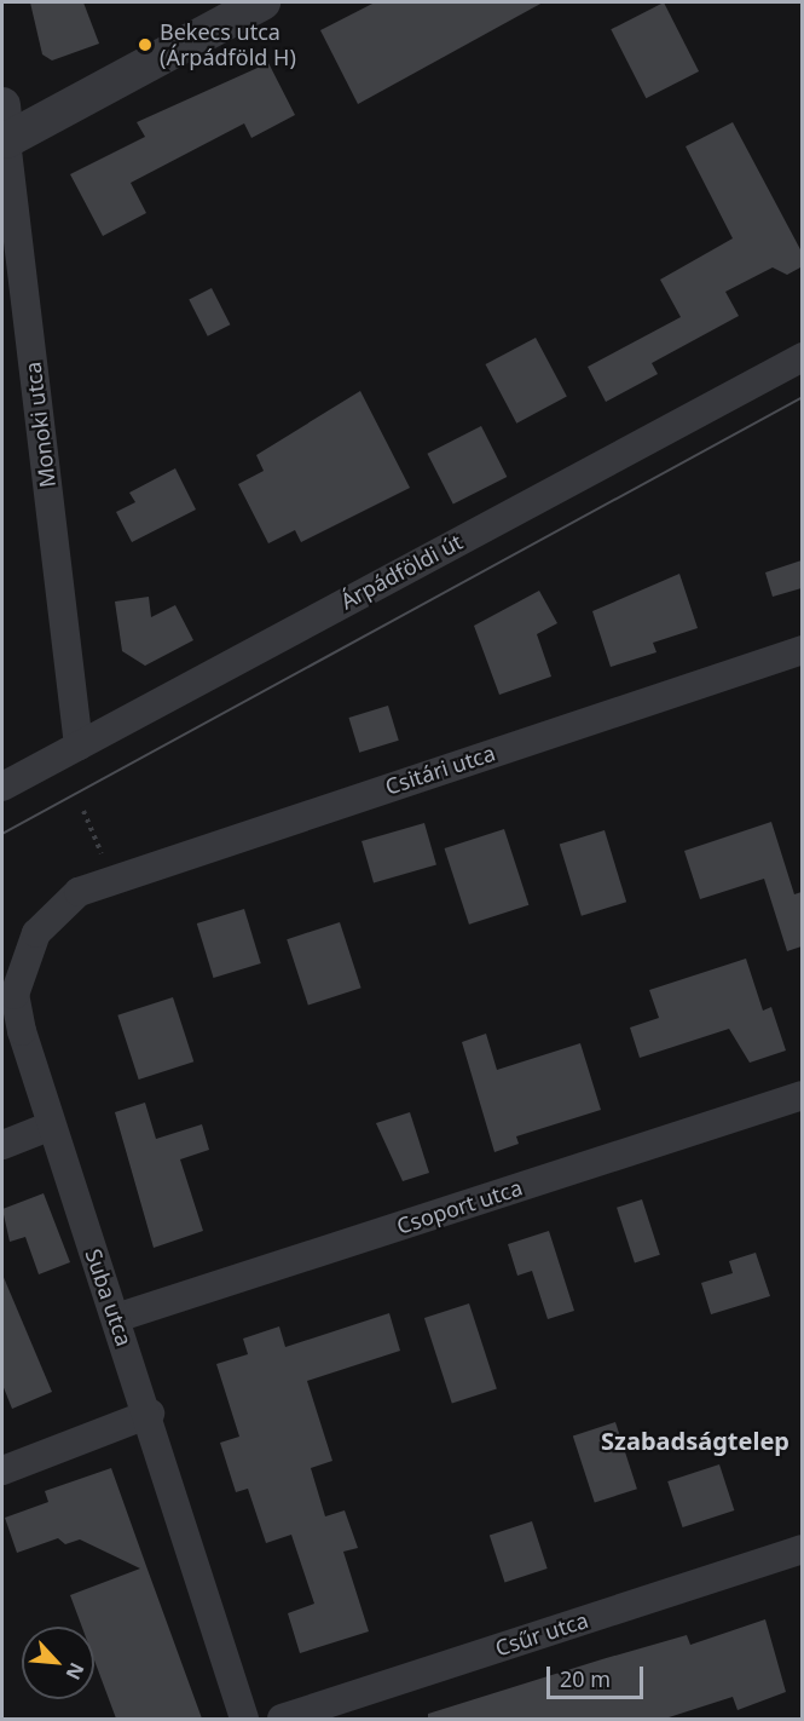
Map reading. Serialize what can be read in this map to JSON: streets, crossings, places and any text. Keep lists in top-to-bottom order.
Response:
{
  "streets": {
    "street": [
      "Monoki utca",
      "Árpádföldi út",
      "Csitári utca",
      "Csoport utca",
      "Suba utca",
      "Csűr utca"
    ]
  },
  "crossings": [
    ["Monoki utca", "Árpádföldi út"],
    ["Csitári utca", "Suba utca"],
    ["Csoport utca", "Suba utca"]
  ],
  "districts": ["Szabadságtelep"],
  "places": ["Bekecs utca (Árpádföld H)"],
  "scale_bar": "20 m",
  "north": "bottom right"
}
